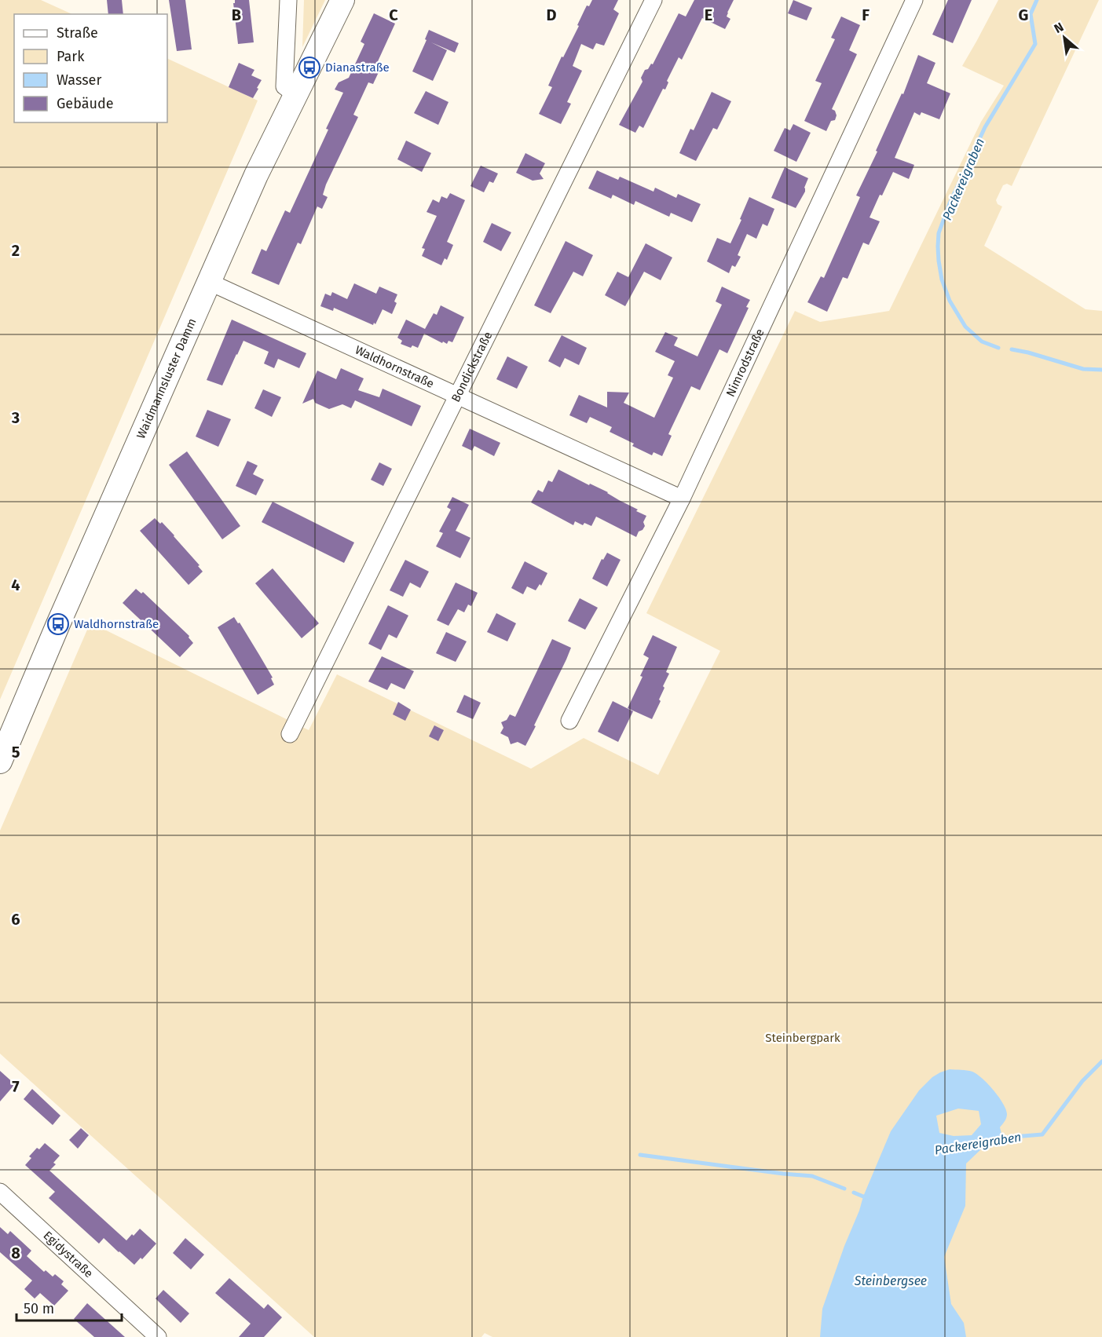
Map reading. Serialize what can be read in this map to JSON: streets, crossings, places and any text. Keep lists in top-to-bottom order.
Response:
{
  "streets": {
    "main road": ["Waidmannsluster Damm"],
    "street": [
      "Nimrodstraße",
      "Waldhornstraße",
      "Bondickstraße",
      "Egidystraße"
    ]
  },
  "crossings": [
    ["Nimrodstraße", "Waldhornstraße"],
    ["Waldhornstraße", "Bondickstraße"],
    ["Waldhornstraße", "Waidmannsluster Damm"]
  ],
  "water": ["Packereigraben", "Steinbergsee"],
  "parks": ["Steinbergpark"],
  "places": {
    "bus stop": ["Dianastraße", "Waldhornstraße"]
  },
  "legend": [
    "Straße",
    "Park",
    "Wasser",
    "Gebäude"
  ],
  "scale_bar": "50 m",
  "north": "top left",
  "grid": {
    "columns": [
      "B",
      "C",
      "D",
      "E",
      "F",
      "G"
    ],
    "rows": [
      "2",
      "3",
      "4",
      "5",
      "6",
      "7",
      "8"
    ]
  }
}
